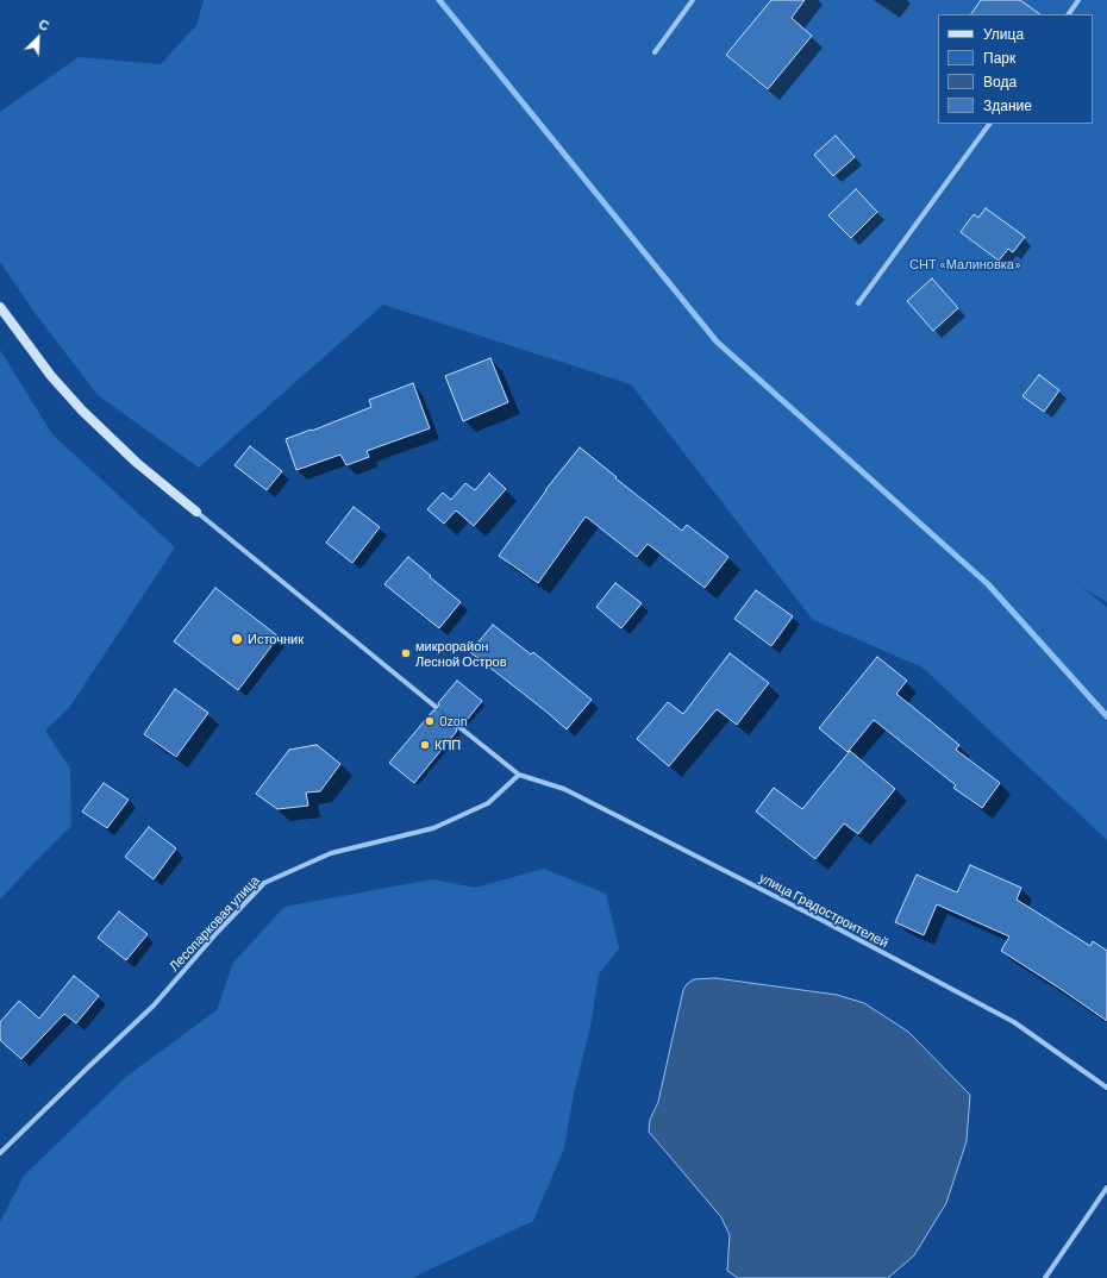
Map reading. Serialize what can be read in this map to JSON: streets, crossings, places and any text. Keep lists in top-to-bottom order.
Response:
{
  "streets": {
    "street": ["улица Градостроителей", "Лесопарковая улица"]
  },
  "crossings": [
    ["улица Градостроителей", "Лесопарковая улица"]
  ],
  "parks": ["СНТ «Малиновка»"],
  "places": [
    "Источник",
    "микрорайон Лесной Остров",
    "Ozon",
    "КПП"
  ],
  "legend": [
    "Улица",
    "Парк",
    "Вода",
    "Здание"
  ],
  "north": "top right"
}
